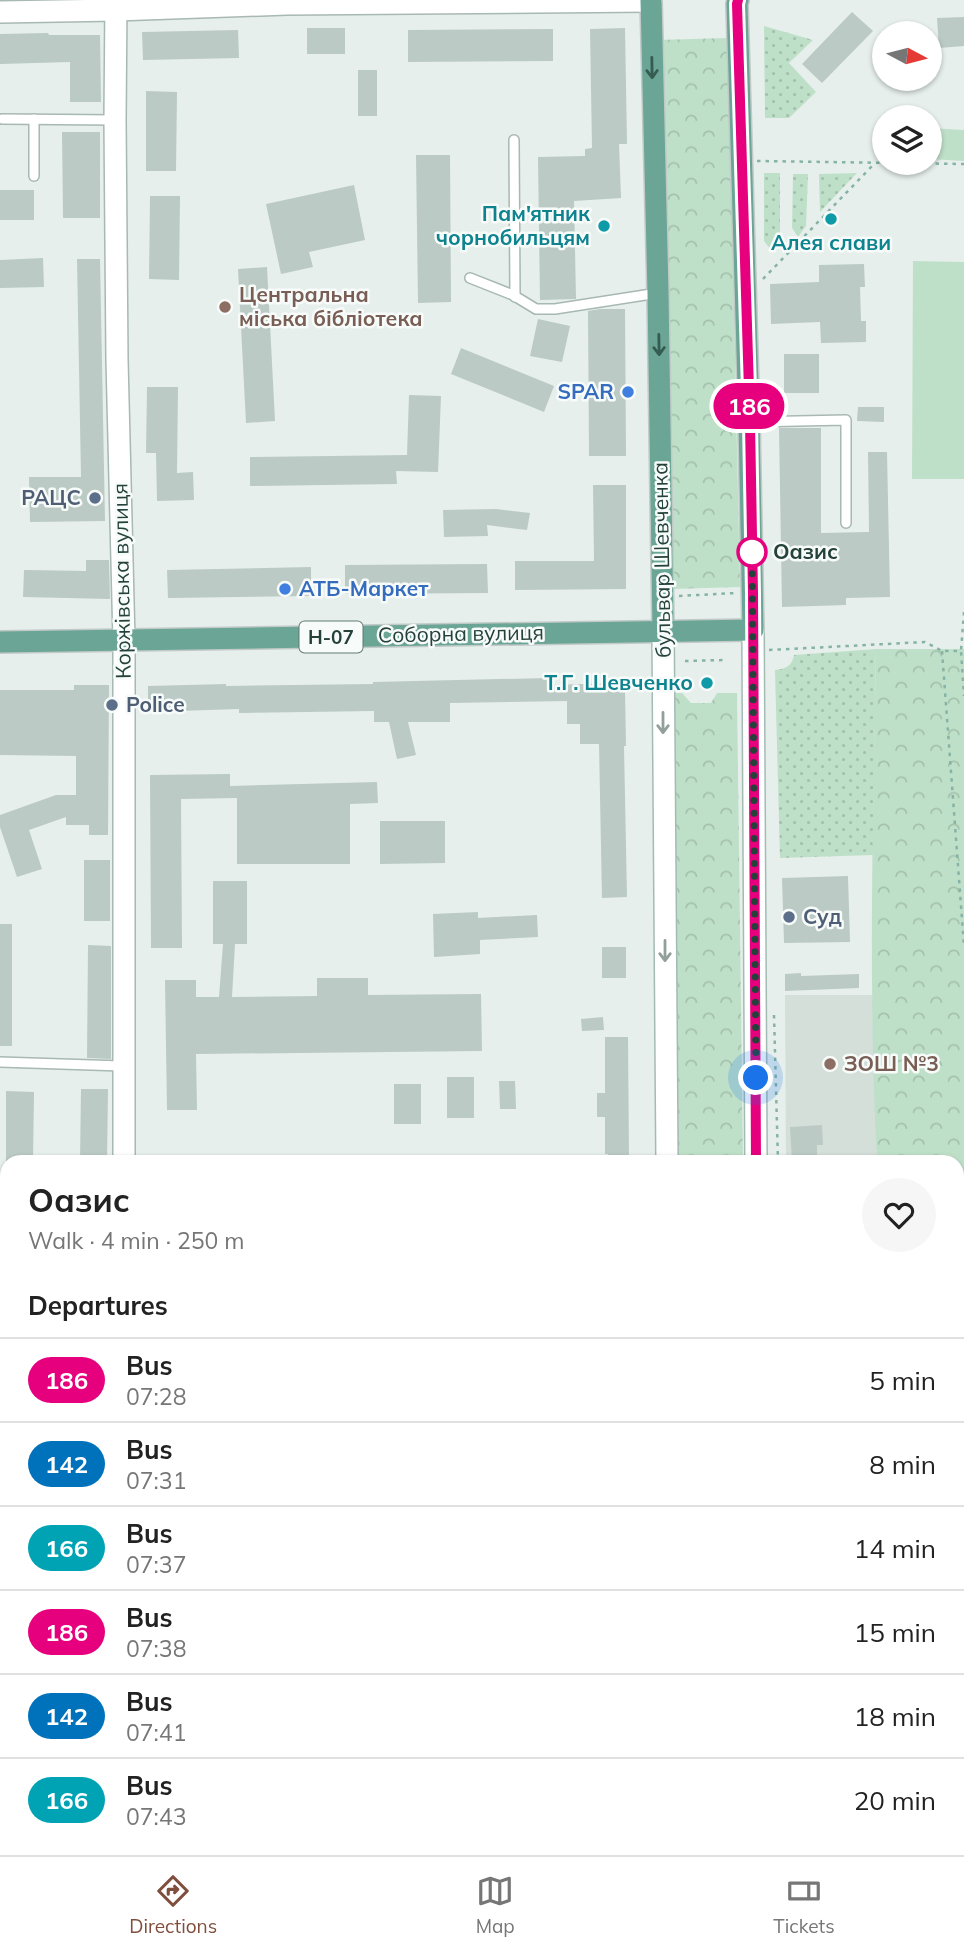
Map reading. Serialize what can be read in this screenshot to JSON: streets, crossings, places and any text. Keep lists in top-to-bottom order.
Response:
{
  "streets": {
    "main road": ["бульвар Шевченка", "Соборна вулиця", "Н-07"],
    "street": ["Коржівська вулиця"]
  },
  "crossings": [
    ["бульвар Шевченка", "Соборна вулиця"],
    ["Коржівська вулиця", "Соборна вулиця"]
  ],
  "places": [
    "Алея слави",
    "Пам'ятник чорнобильцям",
    "Центральна міська бібліотека",
    "SPAR",
    "РАЦС",
    "Оазис",
    "АТБ-Маркет",
    "Т.Г. Шевченко",
    "Police",
    "Суд",
    "ЗОШ №3"
  ],
  "lines": ["bus line 186"],
  "north": "right",
  "page": {
    "on_map": "186",
    "heading": [
      ["Оазис", "Walk · 4 min · 250 m"],
      "Departures"
    ],
    "list": [
      {
        "mark": "186",
        "name": "Bus",
        "note": "07:28",
        "value": "5 min"
      },
      {
        "mark": "142",
        "name": "Bus",
        "note": "07:31",
        "value": "8 min"
      },
      {
        "mark": "166",
        "name": "Bus",
        "note": "07:37",
        "value": "14 min"
      },
      {
        "mark": "186",
        "name": "Bus",
        "note": "07:38",
        "value": "15 min"
      },
      {
        "mark": "142",
        "name": "Bus",
        "note": "07:41",
        "value": "18 min"
      },
      {
        "mark": "166",
        "name": "Bus",
        "note": "07:43",
        "value": "20 min"
      }
    ],
    "tabs": ["Directions", "Map", "Tickets"]
  }
}
